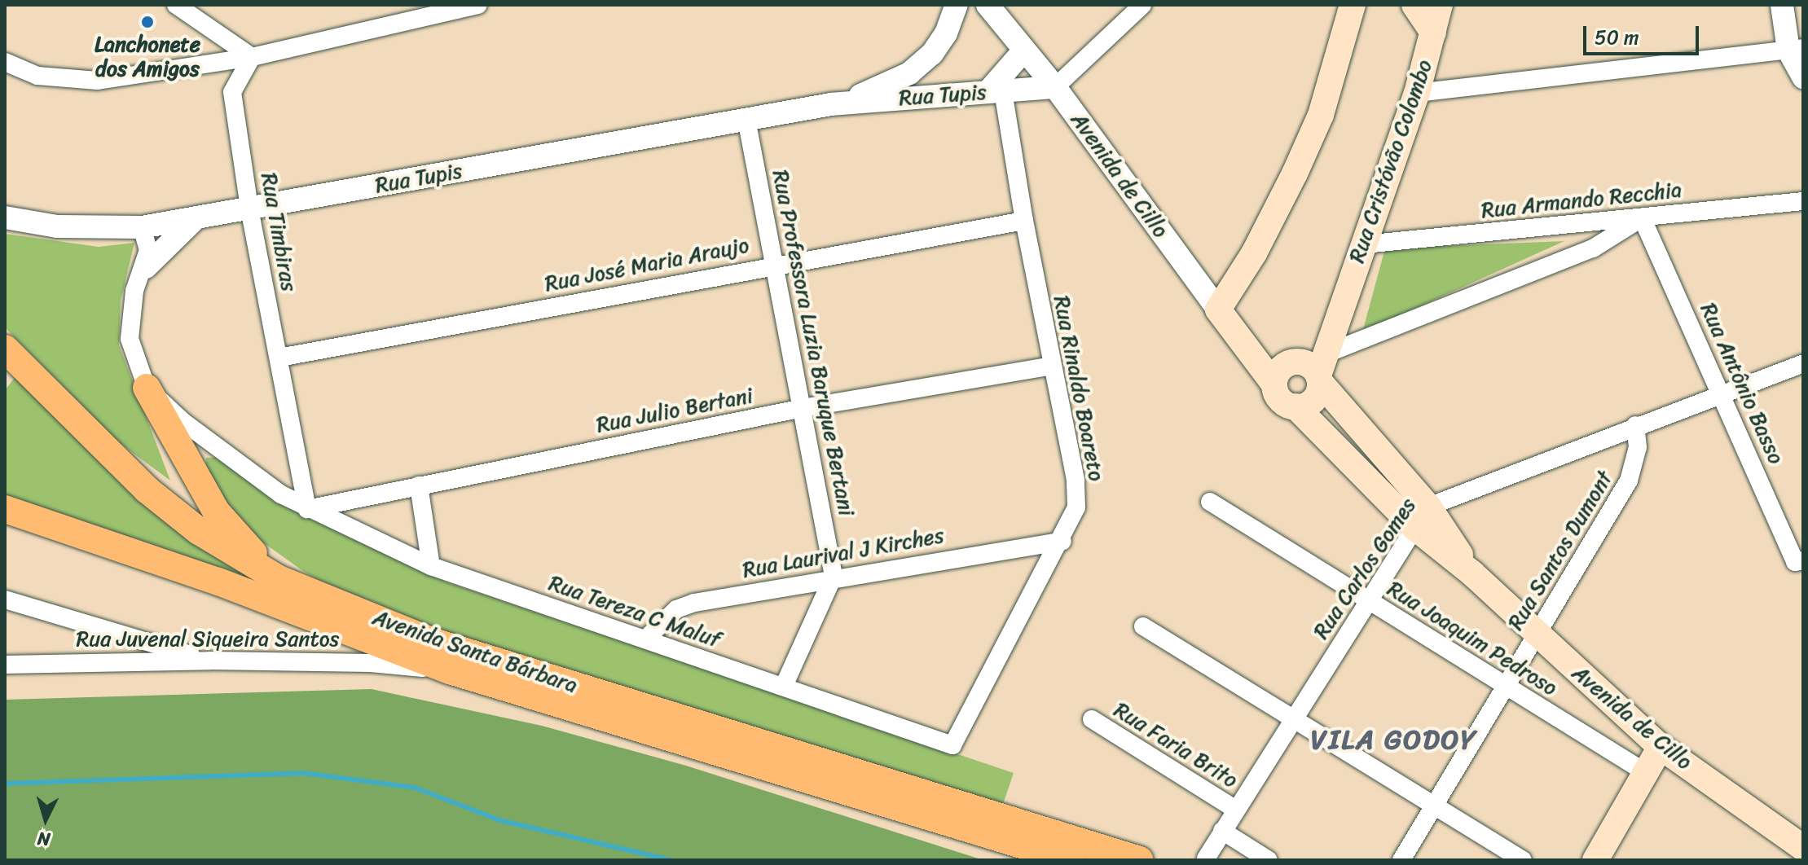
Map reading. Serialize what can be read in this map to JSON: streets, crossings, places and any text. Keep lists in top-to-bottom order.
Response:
{
  "streets": {
    "main road": ["Rua Cristóvão Colombo", "Avenida de Cillo", "Avenida Santa Bárbara"],
    "street": [
      "Rua Tupis",
      "Rua Armando Recchia",
      "Rua Timbiras",
      "Rua José Maria Araujo",
      "Rua Professora Luzia Baruque Bertani",
      "Rua Antônio Basso",
      "Rua Rinaldo Boareto",
      "Rua Julio Bertani",
      "Rua Santos Dumont",
      "Rua Laurival J Kirches",
      "Rua Carlos Gomes",
      "Rua Tereza C Maluf",
      "Rua Joaquim Pedroso",
      "Rua Juvenal Siqueira Santos",
      "Rua Faria Brito"
    ]
  },
  "crossings": [
    ["Rua Tupis", "Avenida de Cillo"],
    ["Rua Tupis", "Rua Timbiras"],
    ["Rua Tupis", "Rua Professora Luzia Baruque Bertani"],
    ["Rua Tupis", "Rua Rinaldo Boareto"],
    ["Rua Cristóvão Colombo", "Avenida de Cillo"],
    ["Rua Cristóvão Colombo", "Rua Armando Recchia"],
    ["Avenida de Cillo", "Rua Santos Dumont"],
    ["Avenida de Cillo", "Rua Carlos Gomes"],
    ["Rua Armando Recchia", "Rua Antônio Basso"],
    ["Rua Timbiras", "Rua José Maria Araujo"],
    ["Rua Timbiras", "Rua Julio Bertani"],
    ["Rua Timbiras", "Rua Tereza C Maluf"],
    ["Rua José Maria Araujo", "Rua Professora Luzia Baruque Bertani"],
    ["Rua José Maria Araujo", "Rua Rinaldo Boareto"],
    ["Rua Professora Luzia Baruque Bertani", "Rua Julio Bertani"],
    ["Rua Professora Luzia Baruque Bertani", "Rua Laurival J Kirches"],
    ["Rua Antônio Basso", "Rua Carlos Gomes"],
    ["Rua Rinaldo Boareto", "Rua Julio Bertani"],
    ["Rua Rinaldo Boareto", "Rua Laurival J Kirches"],
    ["Rua Rinaldo Boareto", "Rua Tereza C Maluf"],
    ["Rua Julio Bertani", "Rua Tereza C Maluf"],
    ["Rua Santos Dumont", "Rua Carlos Gomes"],
    ["Rua Santos Dumont", "Rua Joaquim Pedroso"],
    ["Rua Laurival J Kirches", "Rua Tereza C Maluf"],
    ["Rua Carlos Gomes", "Rua Joaquim Pedroso"],
    ["Rua Carlos Gomes", "Rua Faria Brito"],
    ["Rua Juvenal Siqueira Santos", "Avenida Santa Bárbara"]
  ],
  "districts": ["VILA GODOY"],
  "places": ["Lanchonete dos Amigos"],
  "scale_bar": "50 m",
  "north": "bottom"
}
